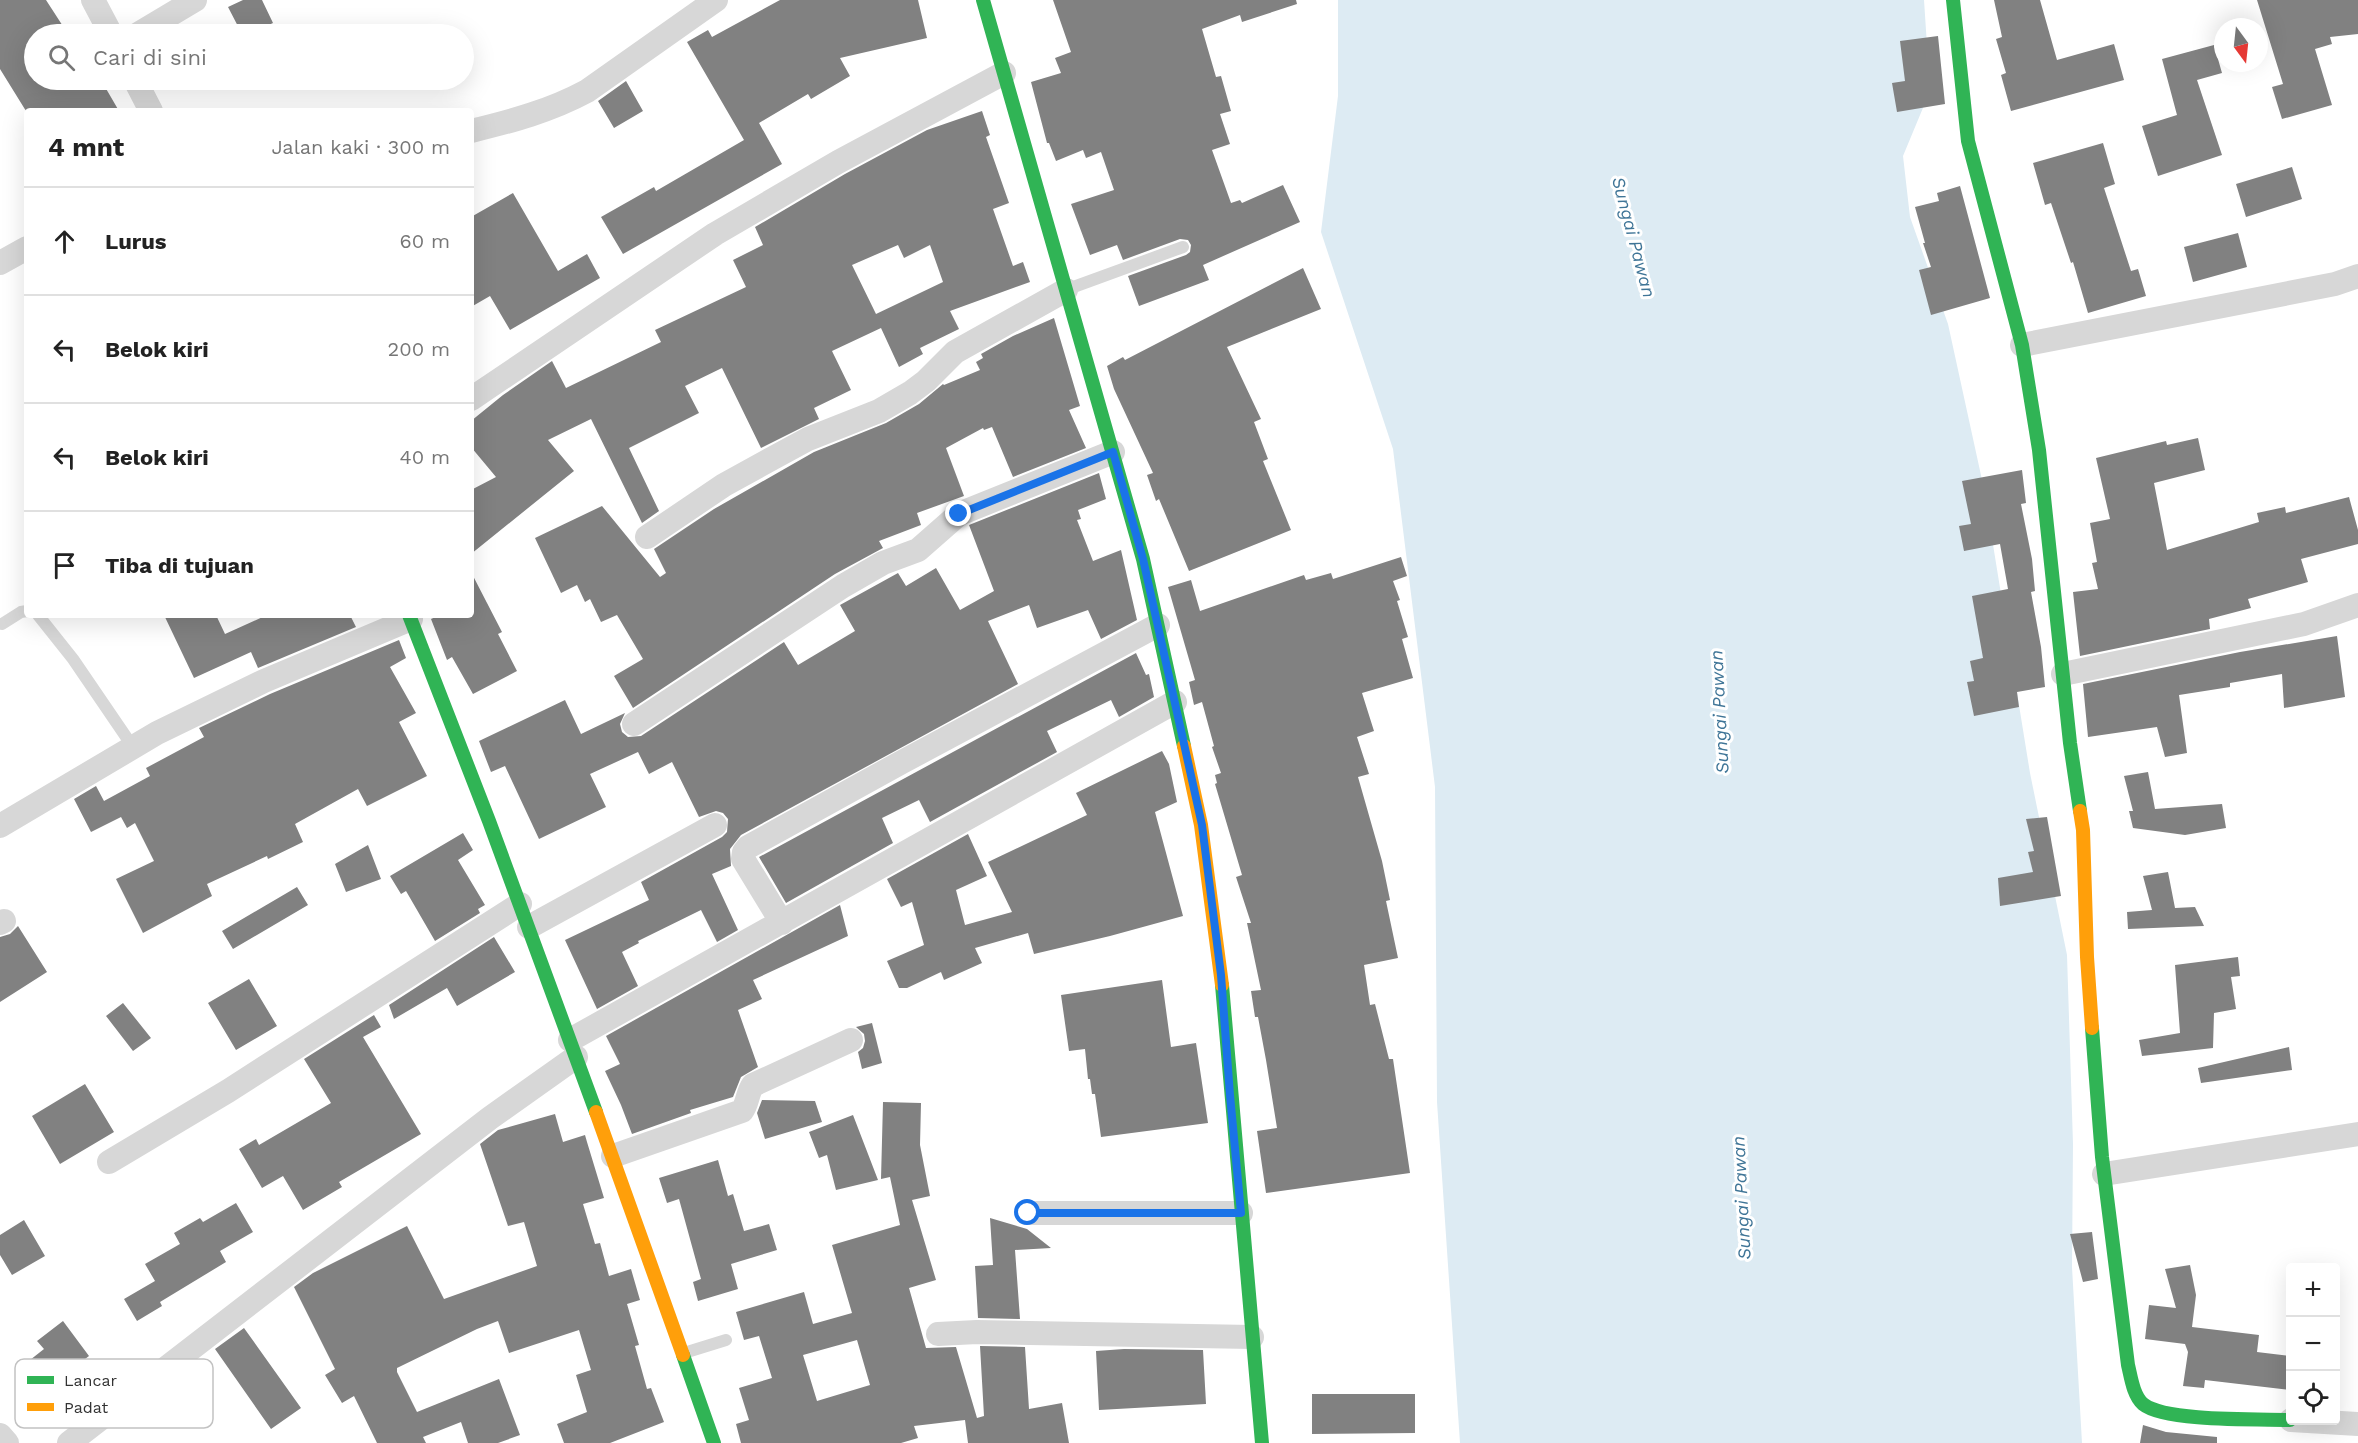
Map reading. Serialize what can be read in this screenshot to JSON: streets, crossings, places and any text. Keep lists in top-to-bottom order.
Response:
{
  "water": ["Sungai Pawan"],
  "legend": ["Lancar", "Padat"],
  "north": "bottom",
  "page": {
    "search": "Cari di sini",
    "heading": ["4 mnt", "Jalan kaki · 300 m"],
    "list": [
      ["Lurus", "60 m"],
      ["Belok kiri", "200 m"],
      ["Belok kiri", "40 m"],
      "Tiba di tujuan"
    ],
    "map_buttons": ["+", "−"]
  }
}
